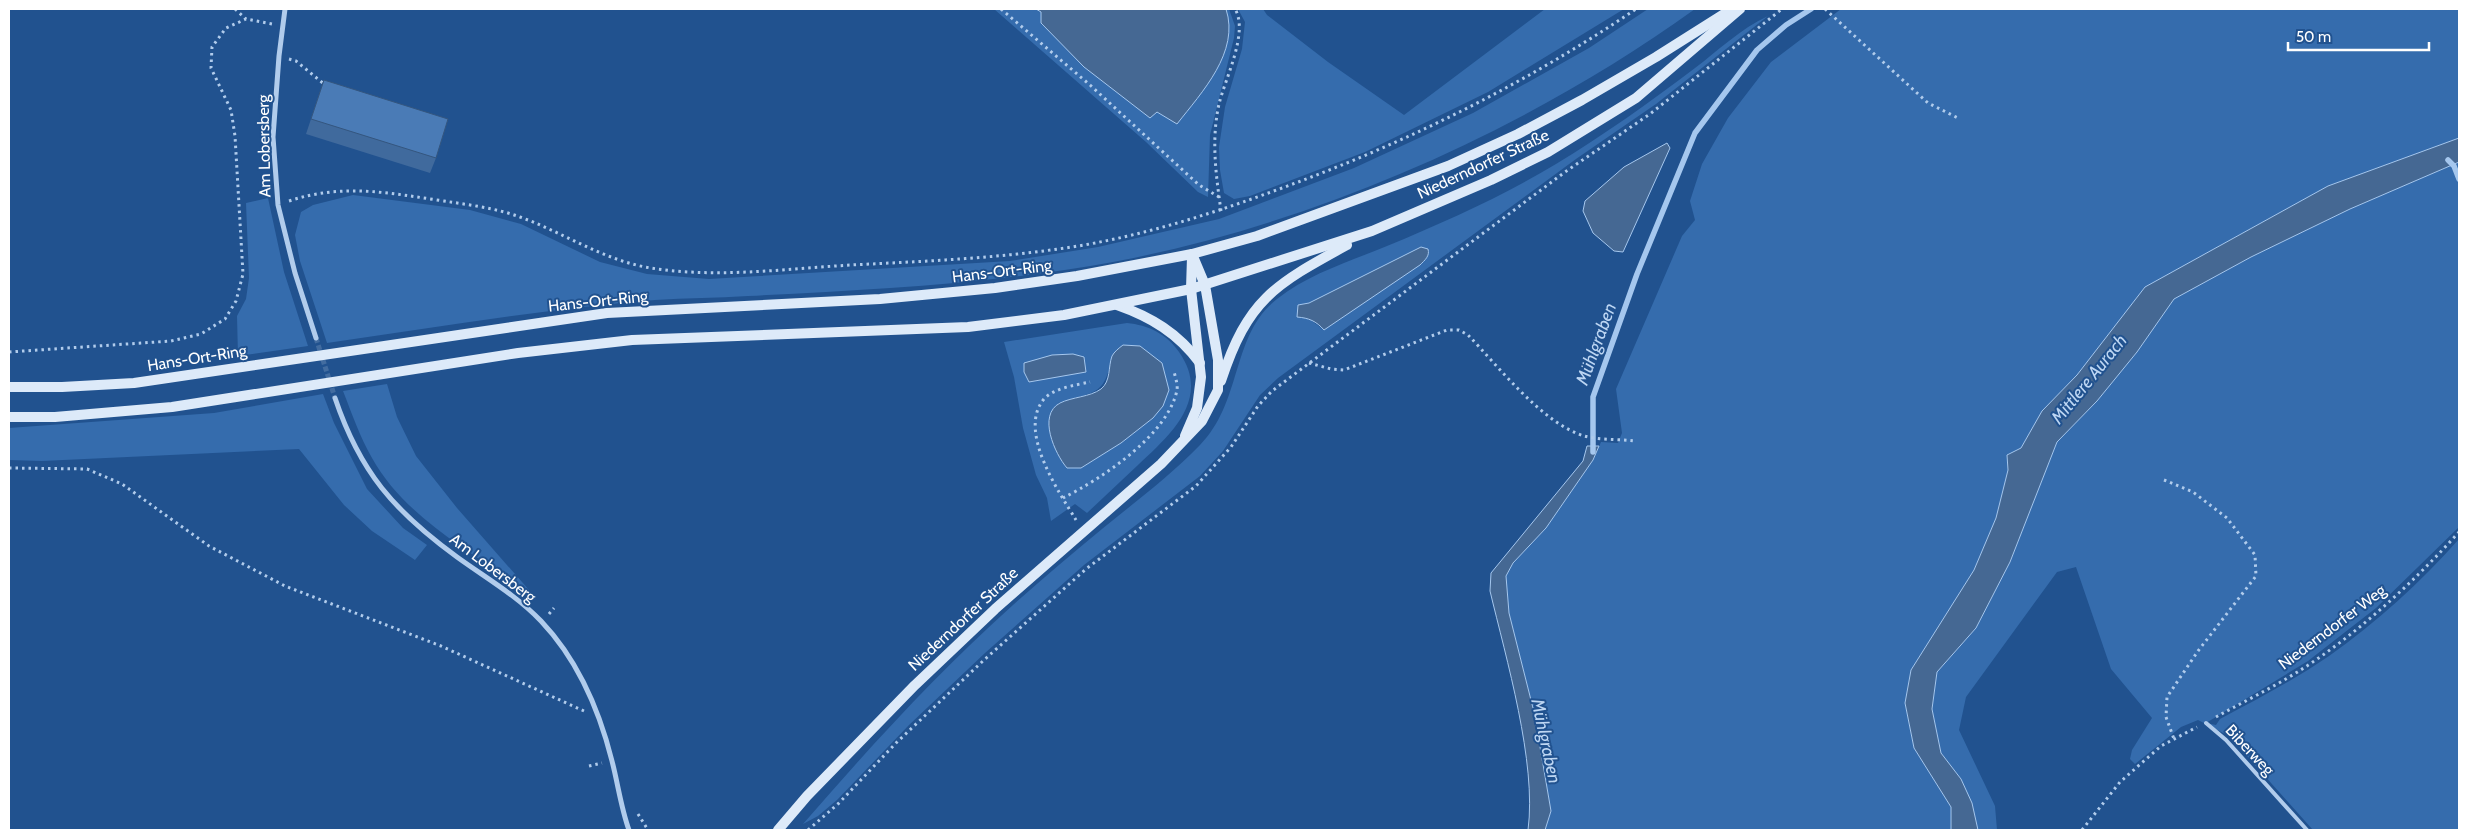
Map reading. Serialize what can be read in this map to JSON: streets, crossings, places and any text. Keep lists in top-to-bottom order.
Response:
{
  "streets": {
    "main road": ["Niederndorfer Straße", "Hans-Ort-Ring"],
    "street": ["Am Lobersberg"],
    "lane": ["Biberweg"],
    "path": ["Niederndorfer Weg"]
  },
  "crossings": [
    ["Niederndorfer Straße", "Hans-Ort-Ring"],
    ["Niederndorfer Weg", "Biberweg"]
  ],
  "water": ["Mühlgraben", "Mittlere Aurach"],
  "scale_bar": "50 m"
}
